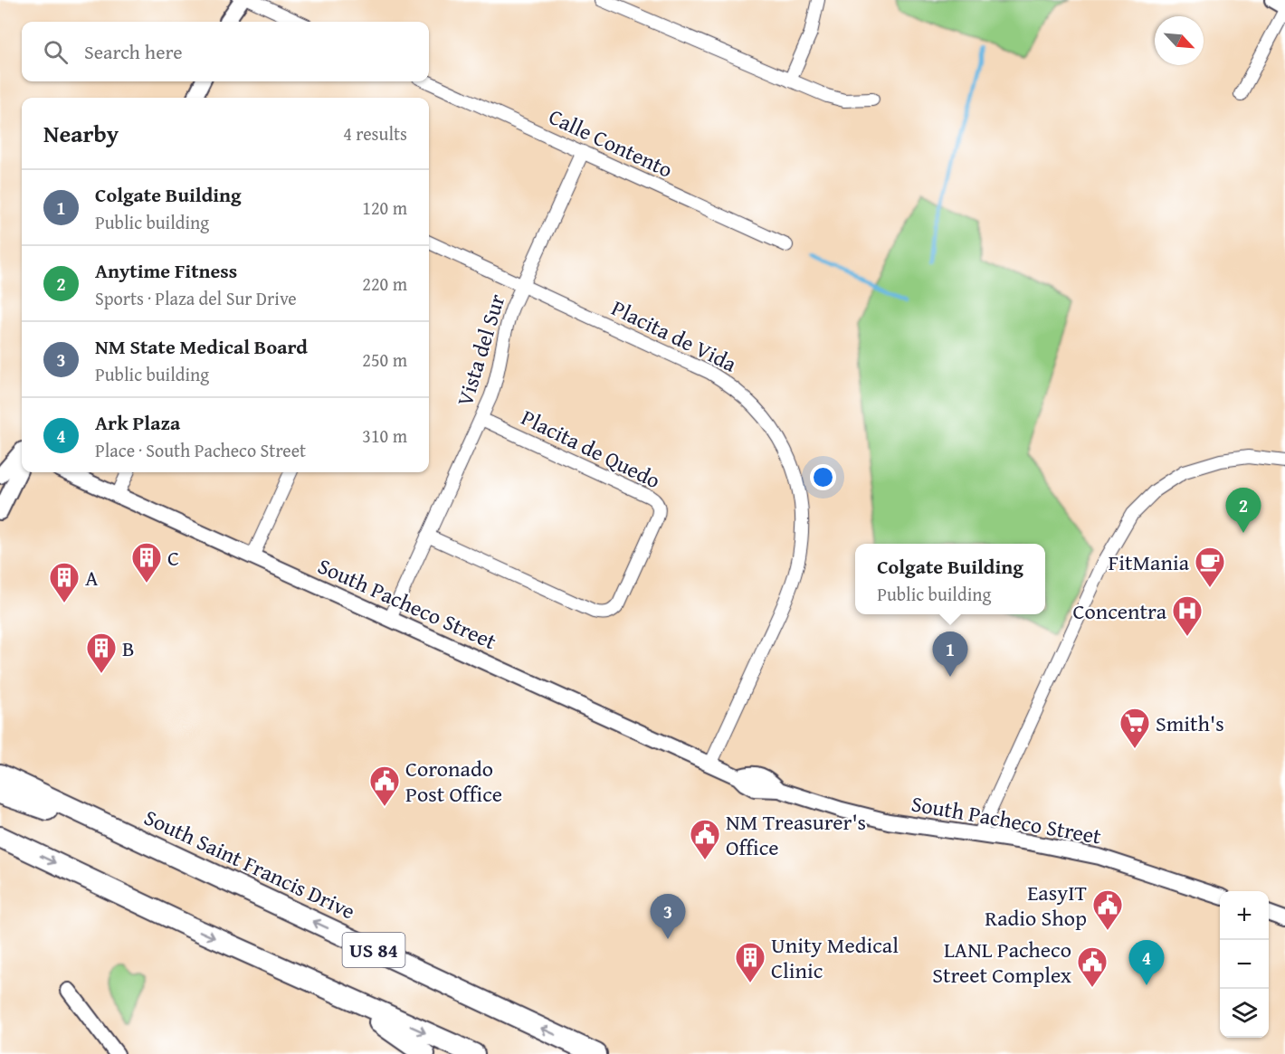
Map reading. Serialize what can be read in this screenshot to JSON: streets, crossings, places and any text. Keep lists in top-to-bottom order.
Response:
{
  "streets": {
    "highway": ["South Saint Francis Drive", "US 84"],
    "street": [
      "Calle Contento",
      "Placita de Vida",
      "Vista del Sur",
      "Placita de Quedo",
      "South Pacheco Street"
    ]
  },
  "crossings": [
    ["Calle Contento", "Vista del Sur"],
    ["Placita de Vida", "Vista del Sur"],
    ["Placita de Vida", "South Pacheco Street"],
    ["Vista del Sur", "Placita de Quedo"],
    ["Vista del Sur", "South Pacheco Street"]
  ],
  "places": {
    "building": [
      "C",
      "A",
      "B",
      "Unity Medical Clinic"
    ],
    "cafe": ["FitMania"],
    "hospital": ["Concentra"],
    "supermarket": ["Smith's"],
    "public building": [
      "Coronado Post Office",
      "NM Treasurer's Office",
      "EasyIT Radio Shop",
      "LANL Pacheco Street Complex"
    ]
  },
  "north": "bottom right",
  "page": {
    "search": "Search here",
    "heading": ["Nearby", "4 results"],
    "list": [
      {
        "mark": "1",
        "name": "Colgate Building",
        "note": "Public building",
        "value": "120 m"
      },
      {
        "mark": "2",
        "name": "Anytime Fitness",
        "note": "Sports · Plaza del Sur Drive",
        "value": "220 m"
      },
      {
        "mark": "3",
        "name": "NM State Medical Board",
        "note": "Public building",
        "value": "250 m"
      },
      {
        "mark": "4",
        "name": "Ark Plaza",
        "note": "Place · South Pacheco Street",
        "value": "310 m"
      }
    ],
    "pins": [
      "2",
      "1",
      "3",
      "4"
    ],
    "popup": ["Colgate Building", "Public building"],
    "map_buttons": ["+", "−"]
  }
}
